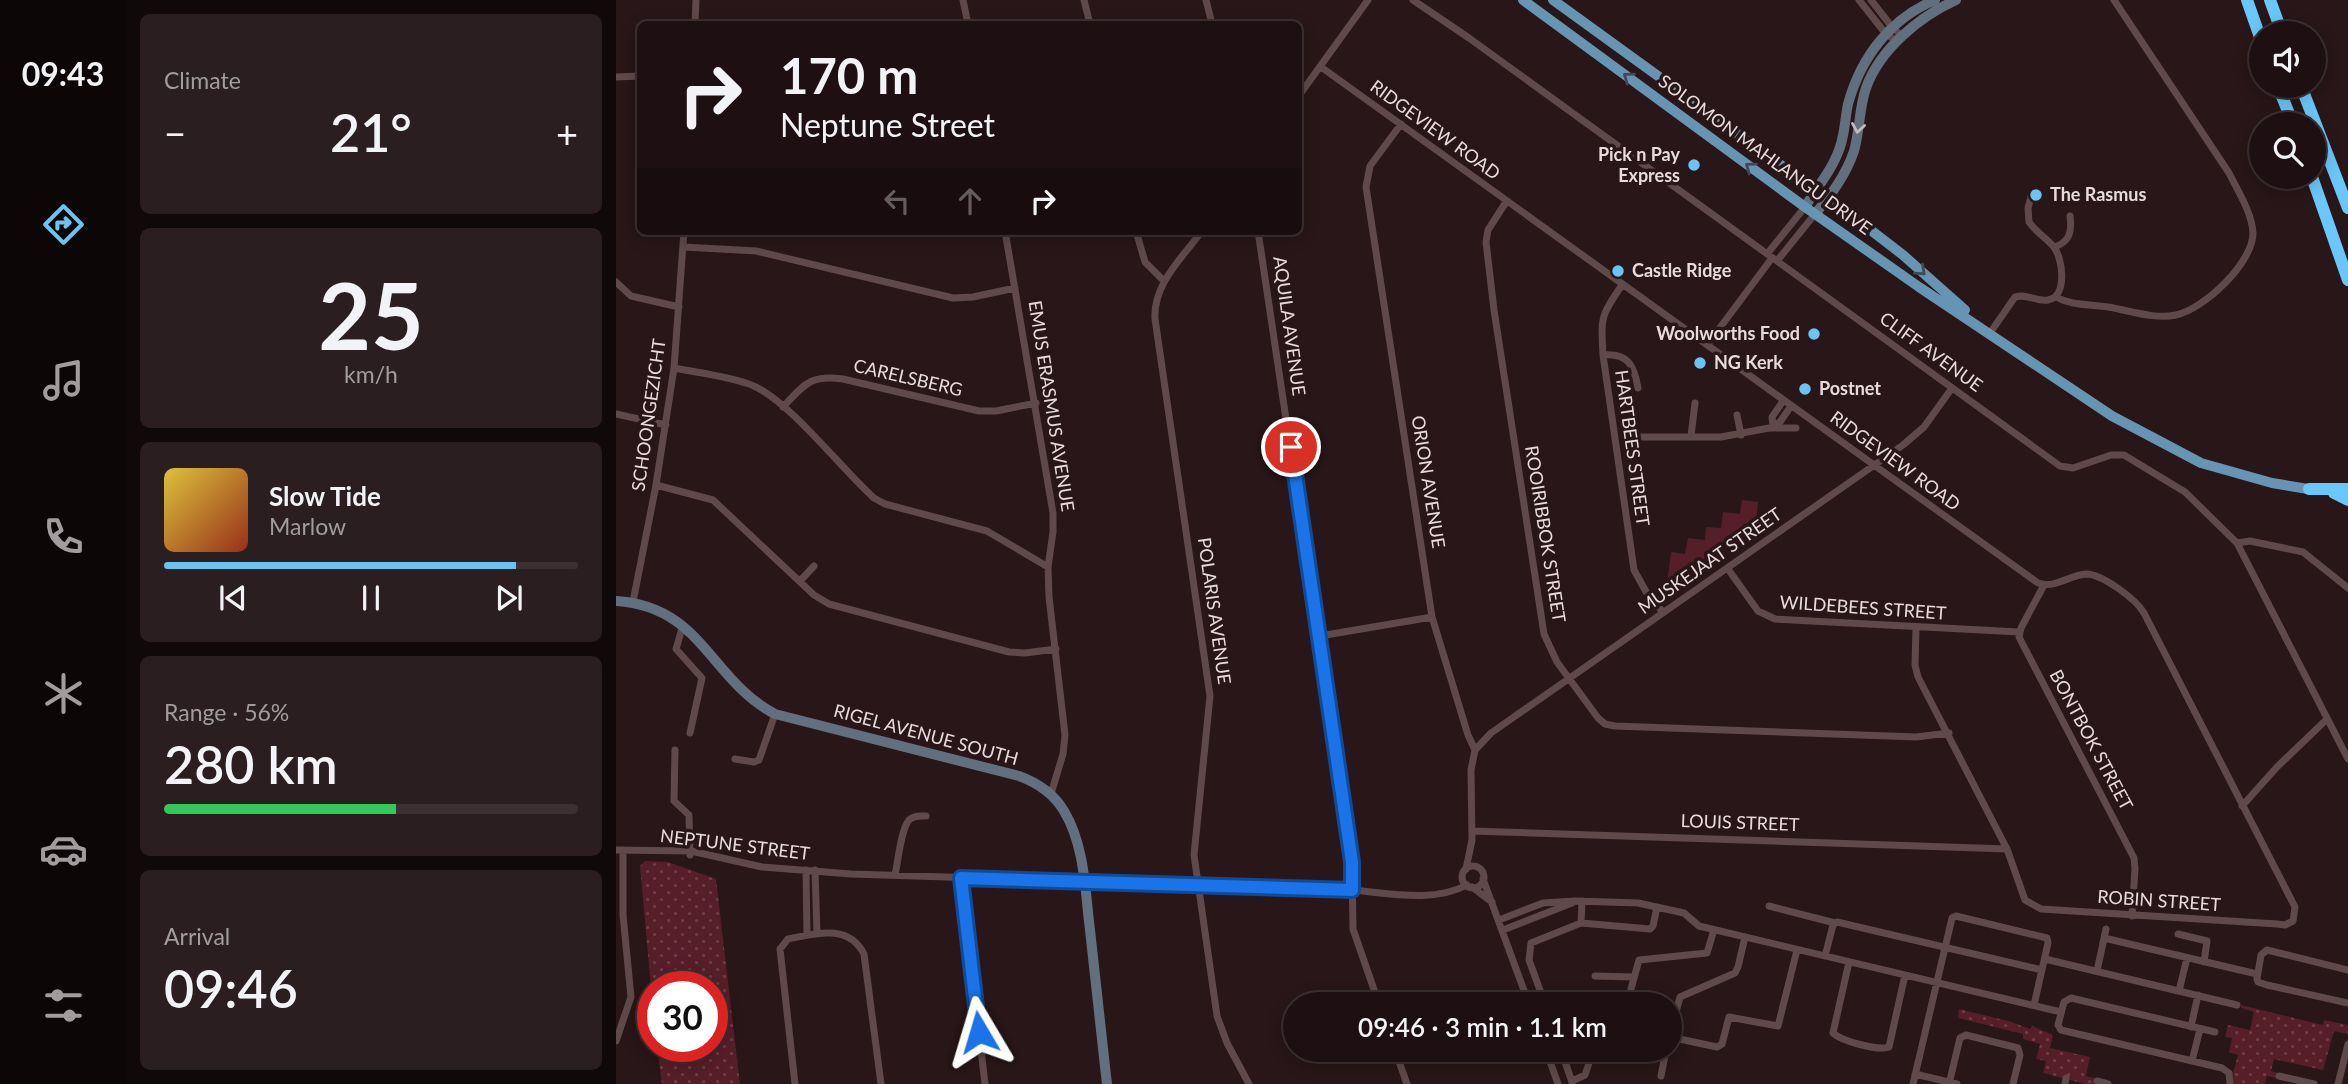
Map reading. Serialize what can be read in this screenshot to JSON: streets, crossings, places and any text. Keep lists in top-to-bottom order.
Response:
{
  "streets": {
    "main road": ["SOLOMON MAHLANGU DRIVE", "RIGEL AVENUE SOUTH"],
    "street": [
      "RIDGEVIEW ROAD",
      "AQUILA AVENUE",
      "CLIFF AVENUE",
      "CARELSBERG",
      "EMUS ERASMUS AVENUE",
      "SCHOONGEZICHT",
      "HARTBEES STREET",
      "ORION AVENUE",
      "ROOIRIBBOK STREET",
      "MUSKEJAAT STREET",
      "WILDEBEES STREET",
      "POLARIS AVENUE",
      "BONTBOK STREET",
      "LOUIS STREET",
      "NEPTUNE STREET",
      "ROBIN STREET"
    ]
  },
  "crossings": [
    ["RIDGEVIEW ROAD", "HARTBEES STREET"],
    ["RIDGEVIEW ROAD", "ORION AVENUE"],
    ["RIDGEVIEW ROAD", "ROOIRIBBOK STREET"],
    ["RIDGEVIEW ROAD", "MUSKEJAAT STREET"],
    ["AQUILA AVENUE", "NEPTUNE STREET"],
    ["CLIFF AVENUE", "MUSKEJAAT STREET"],
    ["CARELSBERG", "EMUS ERASMUS AVENUE"],
    ["EMUS ERASMUS AVENUE", "RIGEL AVENUE SOUTH"],
    ["SCHOONGEZICHT", "RIGEL AVENUE SOUTH"],
    ["HARTBEES STREET", "MUSKEJAAT STREET"],
    ["ORION AVENUE", "MUSKEJAAT STREET"],
    ["ORION AVENUE", "LOUIS STREET"],
    ["ORION AVENUE", "NEPTUNE STREET"],
    ["ROOIRIBBOK STREET", "MUSKEJAAT STREET"],
    ["MUSKEJAAT STREET", "WILDEBEES STREET"],
    ["WILDEBEES STREET", "BONTBOK STREET"],
    ["POLARIS AVENUE", "NEPTUNE STREET"],
    ["RIGEL AVENUE SOUTH", "NEPTUNE STREET"],
    ["BONTBOK STREET", "ROBIN STREET"],
    ["LOUIS STREET", "ROBIN STREET"]
  ],
  "places": [
    "Pick n Pay Express",
    "The Rasmus",
    "Castle Ridge",
    "Woolworths Food",
    "NG Kerk",
    "Postnet"
  ],
  "page": {
    "tabs": "09:43",
    "tile": [
      "Climate",
      ["25", "km/h"],
      ["Range · 56%", "280 km"],
      ["Arrival", "09:46"]
    ],
    "turn": ["170 m", "Neptune Street"],
    "heat": ["−", "21°", "+"],
    "song": ["Slow Tide", "Marlow"],
    "limit": "30",
    "trip": "09:46 · 3 min · 1.1 km"
  }
}
